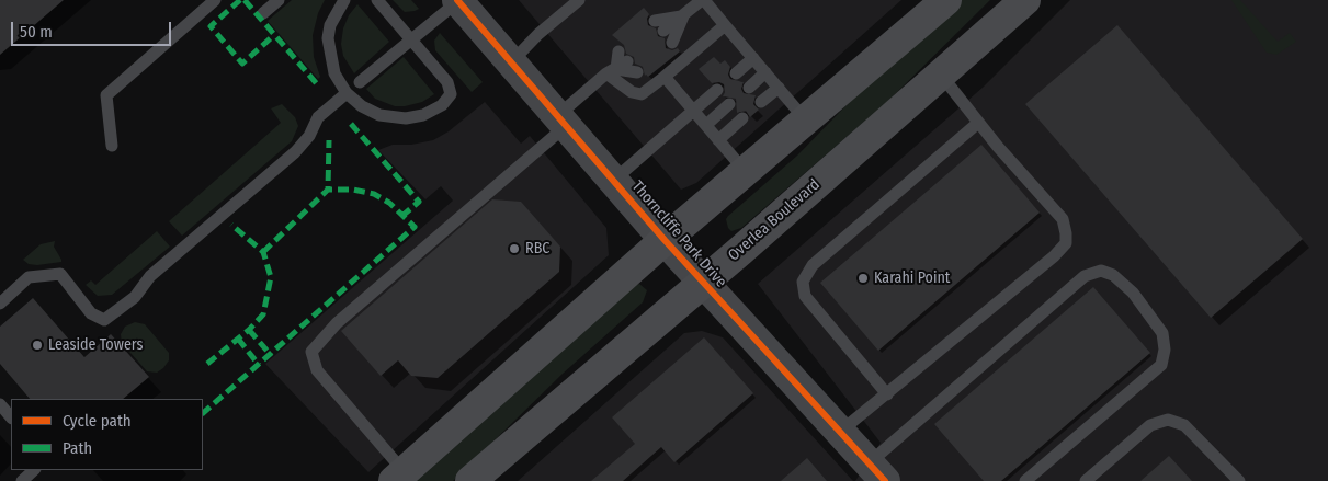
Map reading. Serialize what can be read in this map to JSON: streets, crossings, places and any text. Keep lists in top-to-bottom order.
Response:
{
  "streets": {
    "main road": ["Overlea Boulevard"],
    "street": ["Thorncliffe Park Drive"]
  },
  "crossings": [
    ["Overlea Boulevard", "Thorncliffe Park Drive"]
  ],
  "places": ["RBC", "Karahi Point", "Leaside Towers"],
  "legend": ["Cycle path", "Path"],
  "scale_bar": "50 m"
}
